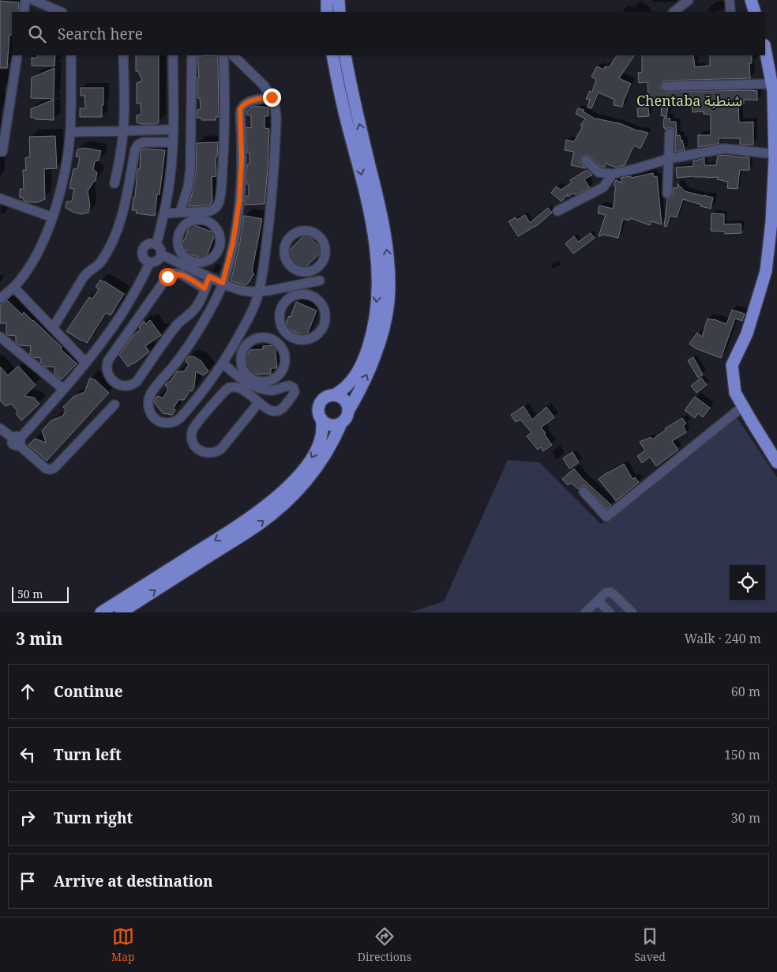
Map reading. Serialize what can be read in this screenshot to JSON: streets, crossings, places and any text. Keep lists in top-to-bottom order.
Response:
{
  "districts": ["Chentaba شنطبة"],
  "scale_bar": "50 m",
  "page": {
    "search": "Search here",
    "scale": "50 m",
    "heading": ["3 min", "Walk · 240 m"],
    "list": [
      ["Continue", "60 m"],
      ["Turn left", "150 m"],
      ["Turn right", "30 m"],
      "Arrive at destination"
    ],
    "nav": ["Map", "Directions", "Saved"]
  }
}
